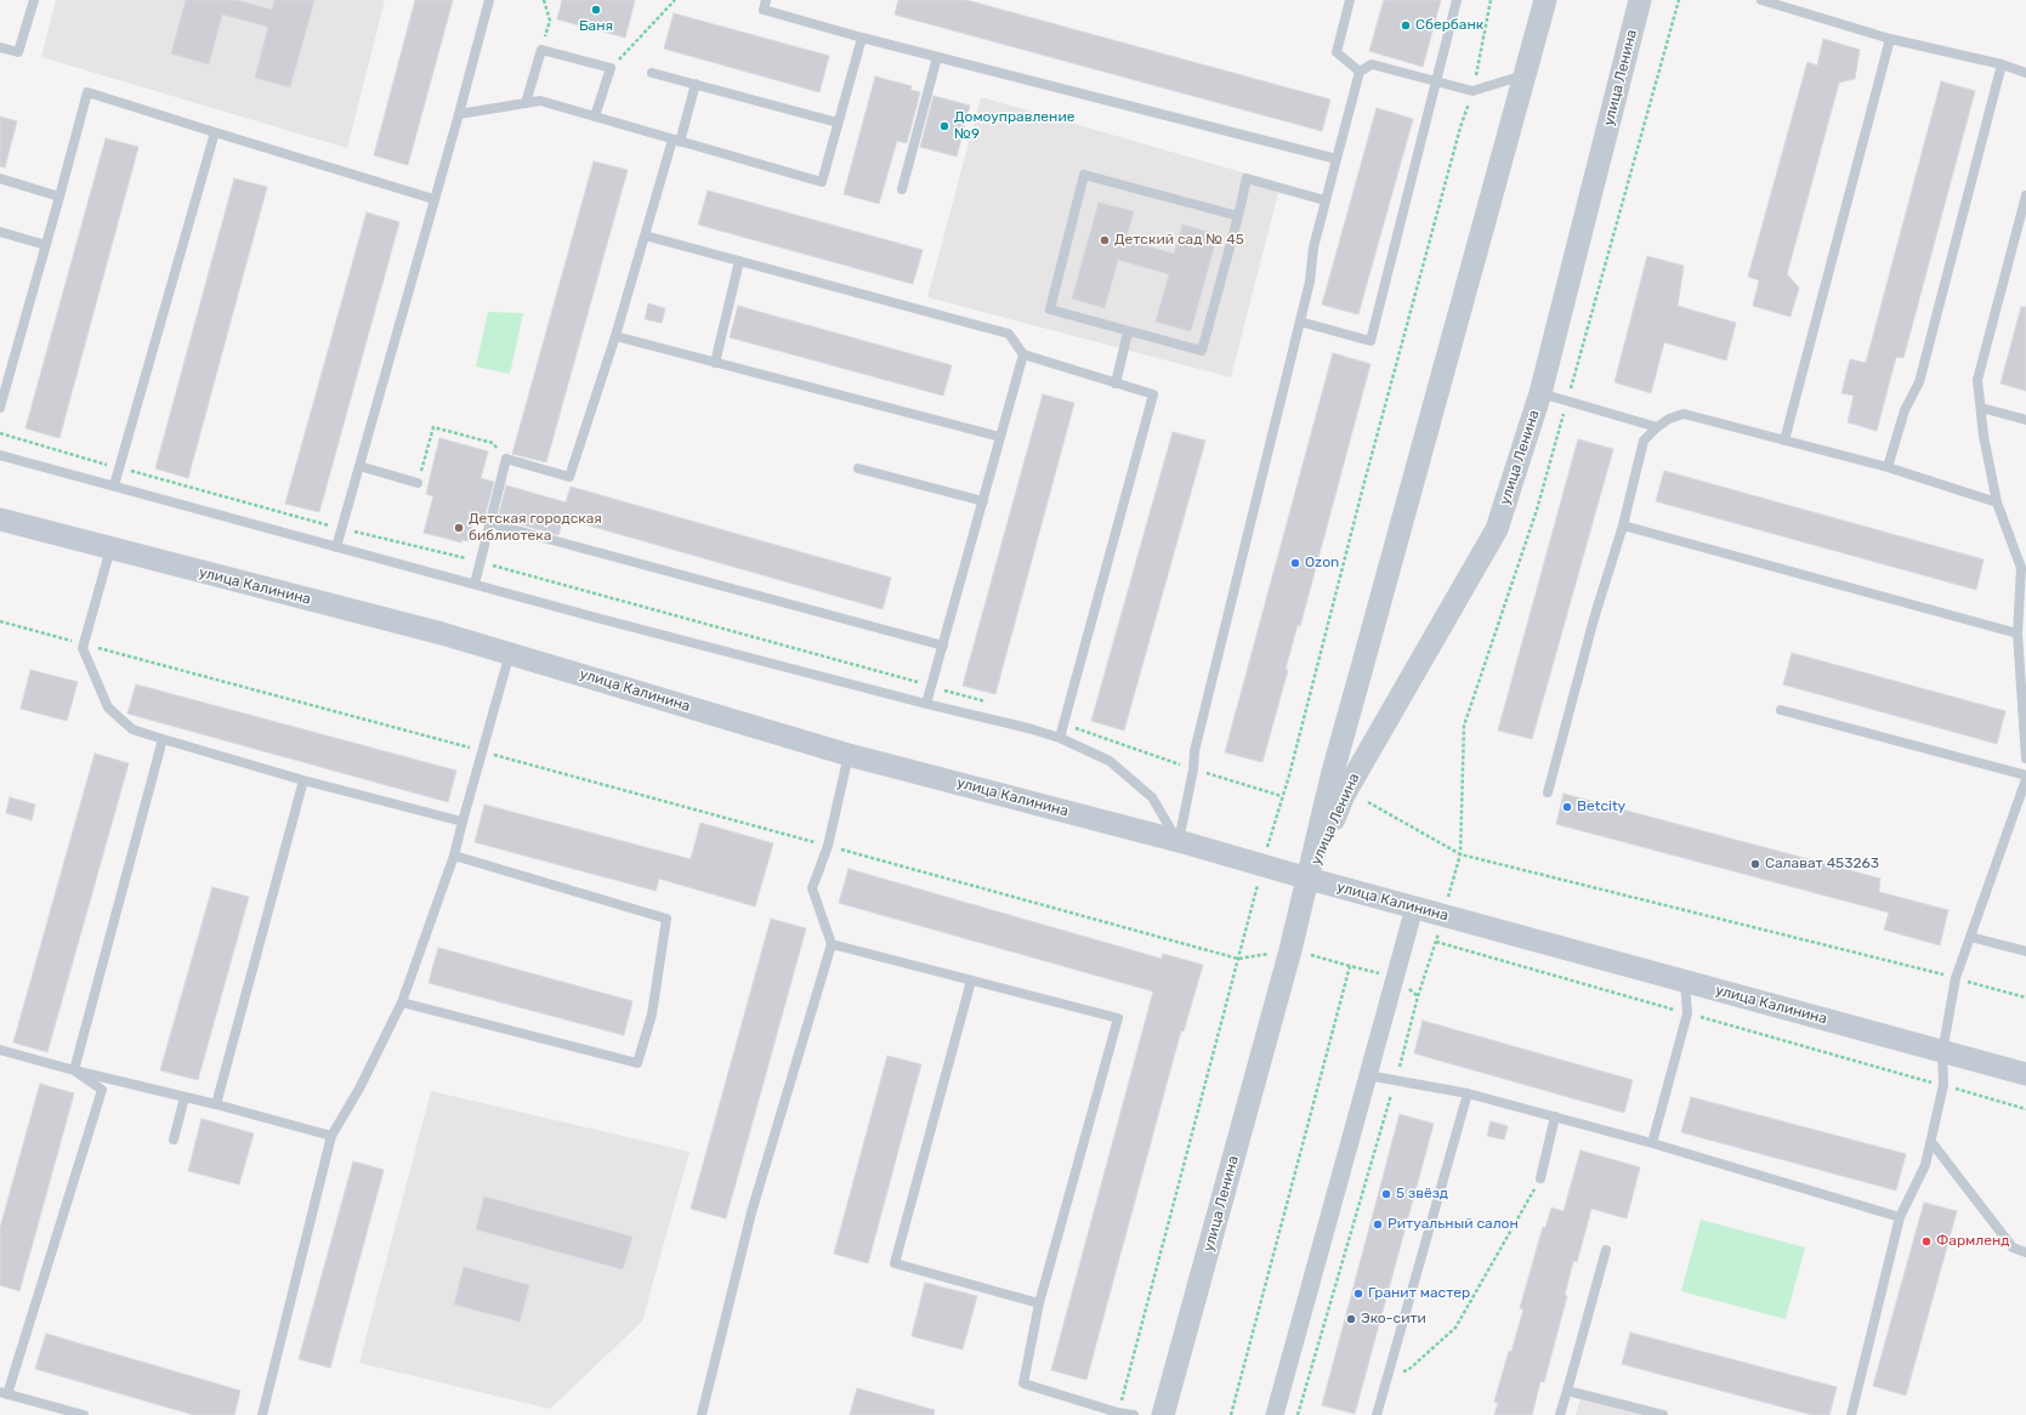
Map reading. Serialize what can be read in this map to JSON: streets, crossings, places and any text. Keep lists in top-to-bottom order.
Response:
{
  "streets": {
    "street": ["улица Ленина", "улица Калинина"]
  },
  "crossings": [
    ["улица Ленина", "улица Калинина"]
  ],
  "places": [
    "Баня",
    "Сбербанк",
    "Домоуправление №9",
    "Детский сад № 45",
    "Детская городская библиотека",
    "Ozon",
    "Betcity",
    "Салават 453263",
    "5 звёзд",
    "Ритуальный салон",
    "Фармленд",
    "Гранит мастер",
    "Эко-сити"
  ]
}
